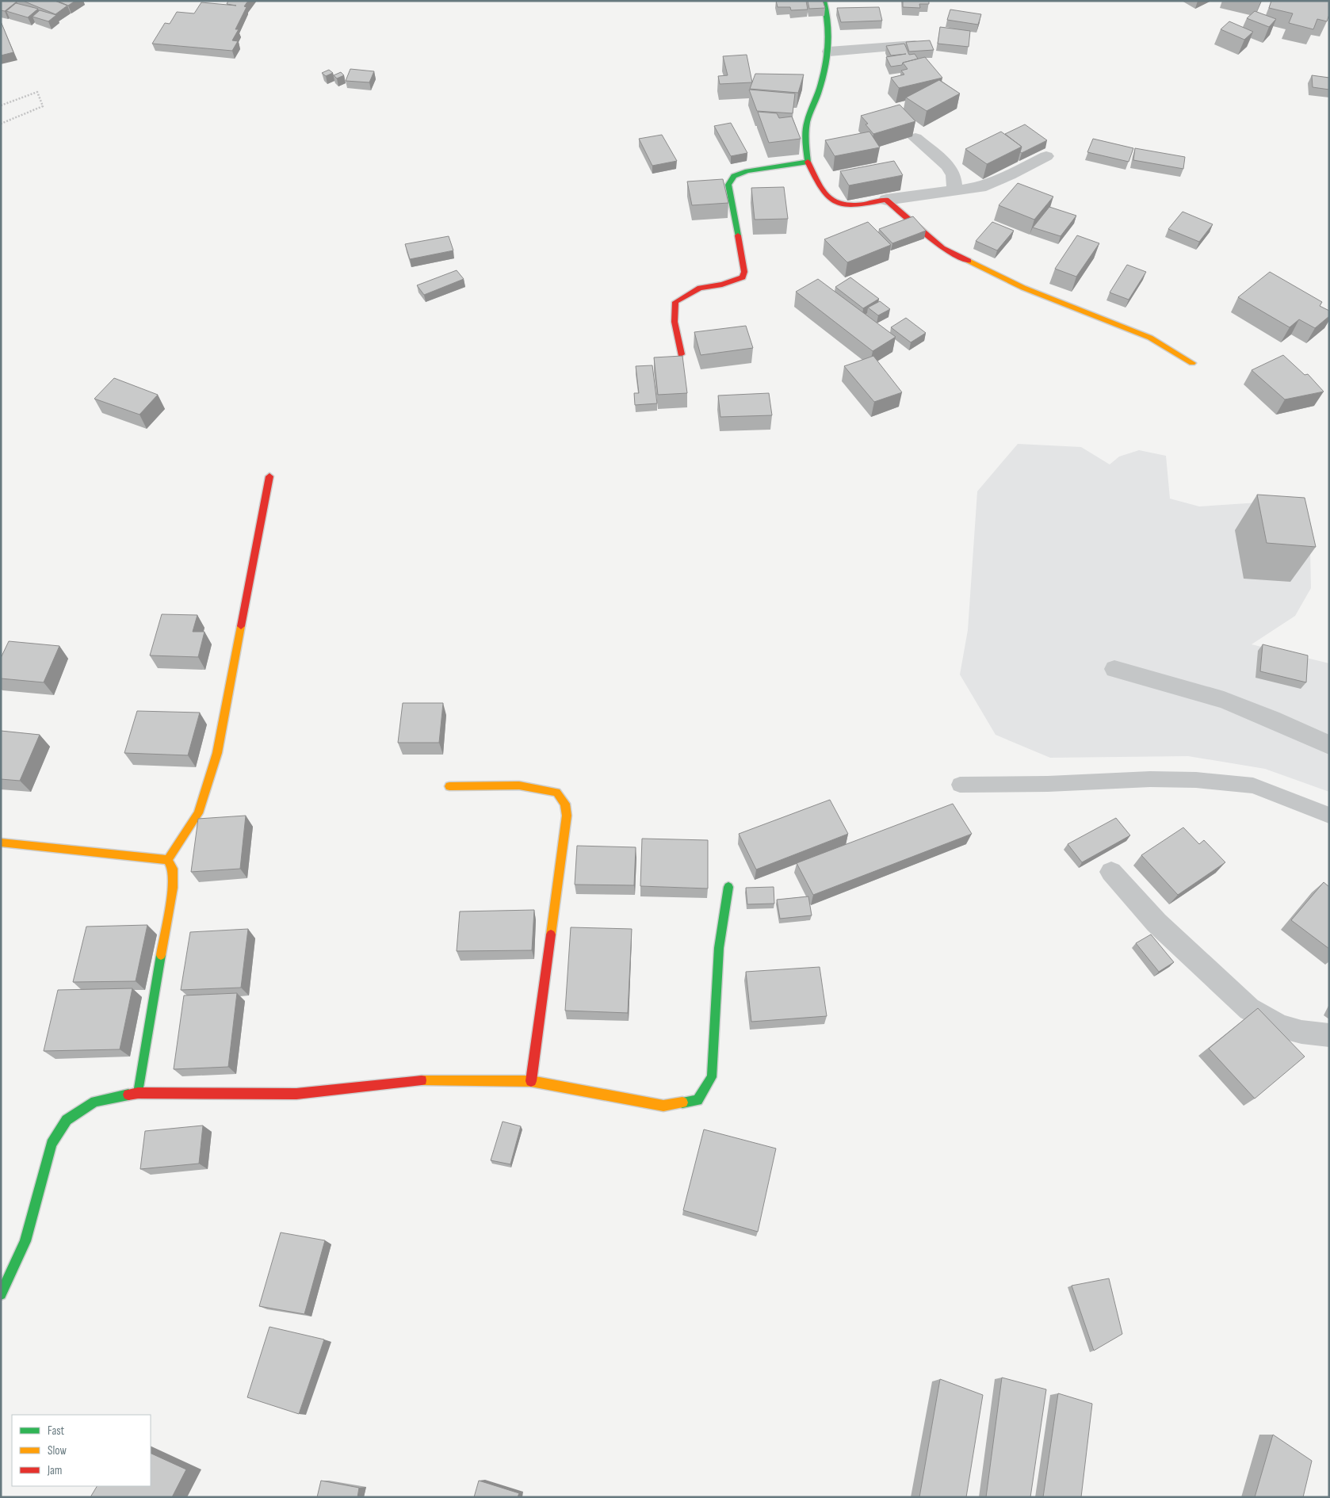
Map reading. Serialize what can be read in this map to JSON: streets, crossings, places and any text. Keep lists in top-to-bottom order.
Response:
{
  "legend": ["Fast", "Slow", "Jam"]
}
